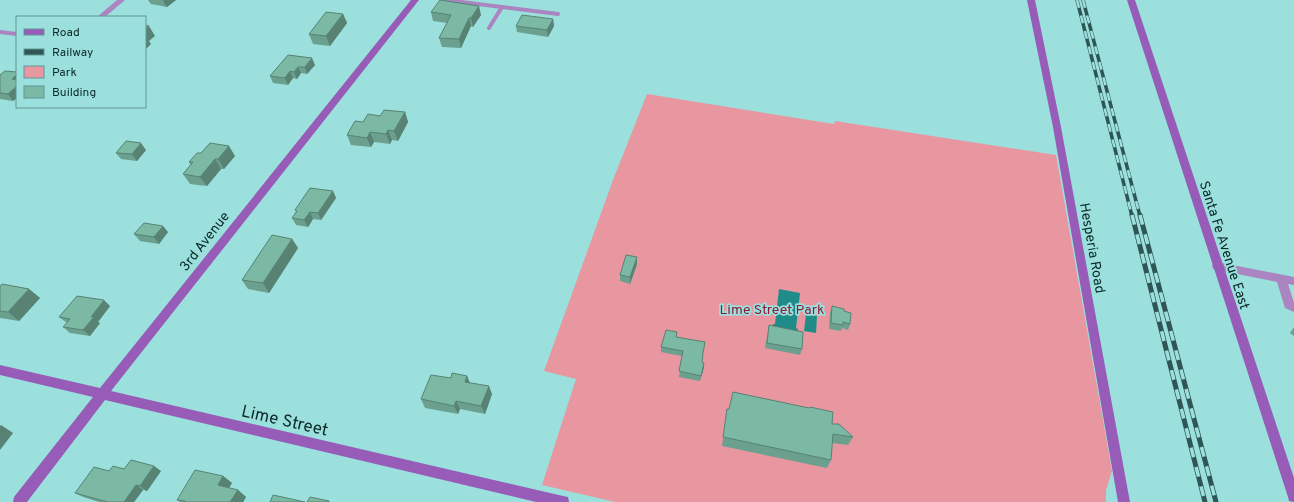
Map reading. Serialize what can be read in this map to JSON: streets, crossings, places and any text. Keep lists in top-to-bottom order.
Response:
{
  "streets": {
    "street": [
      "3rd Avenue",
      "Santa Fe Avenue East",
      "Hesperia Road",
      "Lime Street"
    ]
  },
  "crossings": [
    ["3rd Avenue", "Lime Street"]
  ],
  "parks": ["Lime Street Park"],
  "legend": [
    "Road",
    "Railway",
    "Park",
    "Building"
  ]
}
